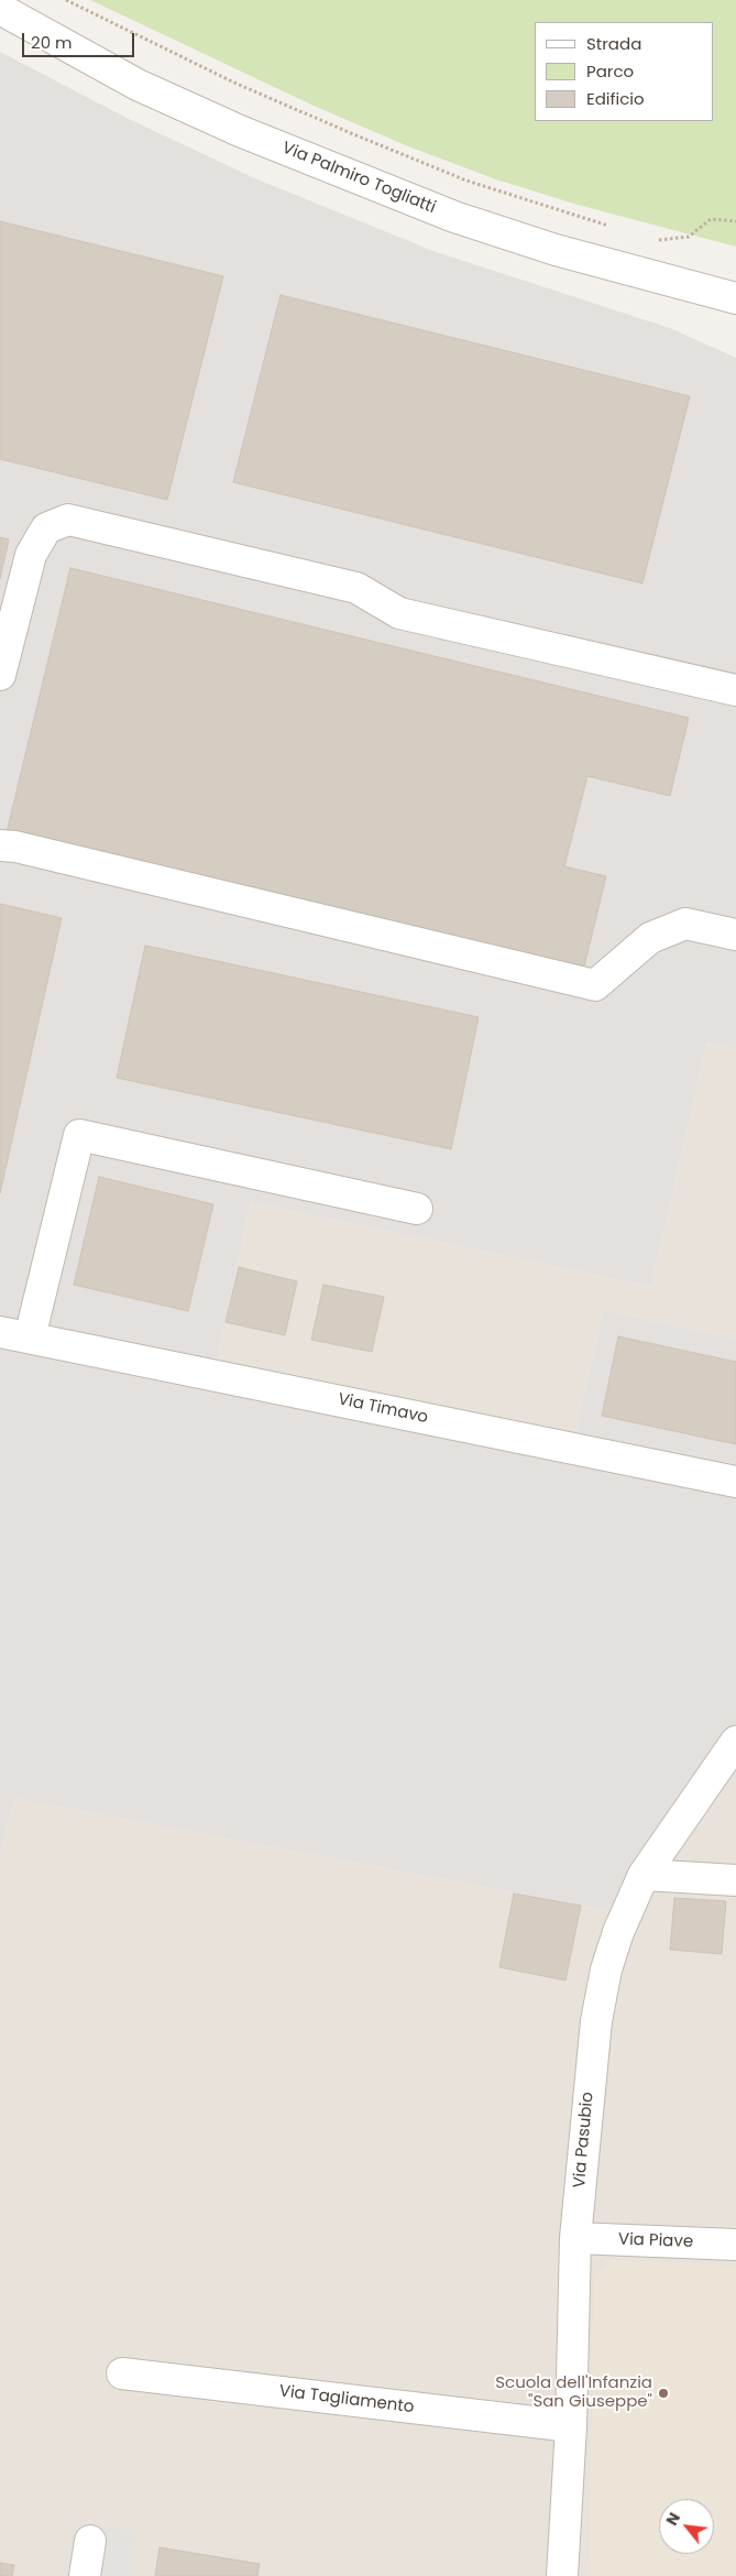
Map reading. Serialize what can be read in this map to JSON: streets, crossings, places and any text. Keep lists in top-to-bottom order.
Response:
{
  "streets": {
    "street": [
      "Via Palmiro Togliatti",
      "Via Timavo",
      "Via Pasubio",
      "Via Piave",
      "Via Tagliamento"
    ]
  },
  "crossings": [
    ["Via Pasubio", "Via Piave"],
    ["Via Pasubio", "Via Tagliamento"]
  ],
  "places": ["Scuola dell'Infanzia \"San Giuseppe\""],
  "legend": ["Strada", "Parco", "Edificio"],
  "scale_bar": "20 m",
  "north": "top left"
}
